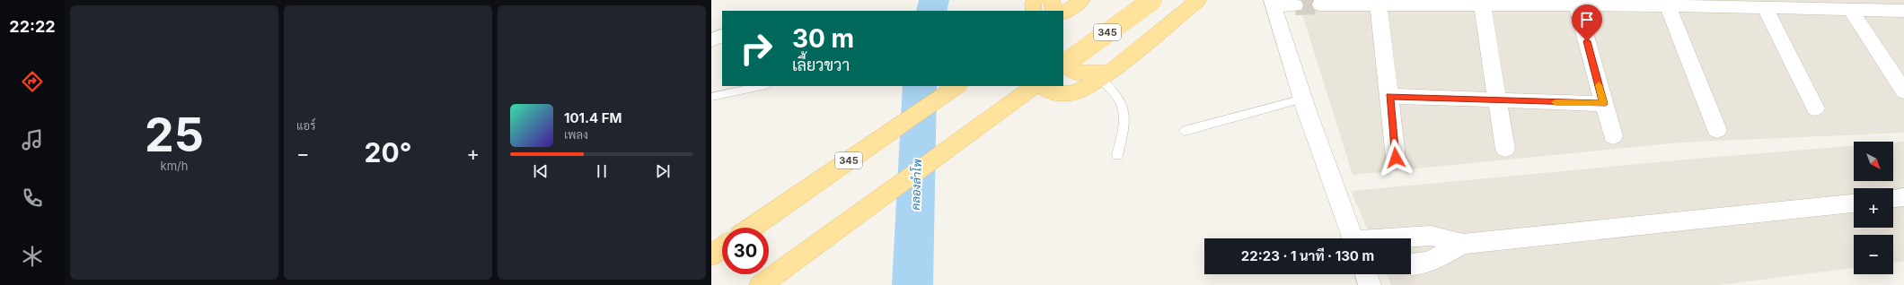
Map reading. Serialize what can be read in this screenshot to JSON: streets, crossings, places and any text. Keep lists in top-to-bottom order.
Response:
{
  "streets": {
    "main road": ["345"]
  },
  "water": ["คลองลำโพ"],
  "north": "bottom right",
  "page": {
    "tabs": "22:22",
    "tile": [
      ["25", "km/h"],
      "แอร์"
    ],
    "turn": ["30 m", "เลี้ยวขวา"],
    "song": ["101.4 FM", "เพลง"],
    "heat": ["−", "20°", "+"],
    "map_buttons": ["+", "−"],
    "limit": "30",
    "trip": "22:23 · 1 นาที · 130 m"
  }
}
